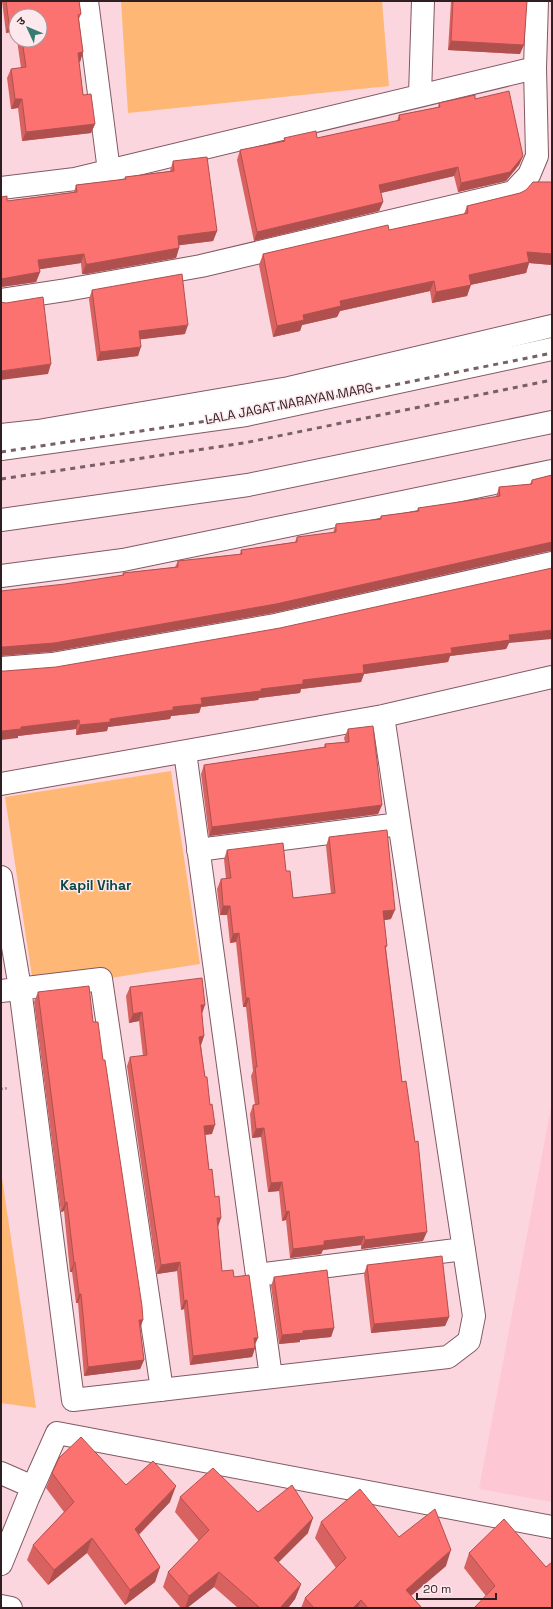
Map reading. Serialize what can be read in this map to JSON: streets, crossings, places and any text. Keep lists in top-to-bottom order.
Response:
{
  "streets": {
    "street": ["LALA JAGAT NARAYAN MARG"]
  },
  "districts": ["Kapil Vihar"],
  "scale_bar": "20 m",
  "north": "top left"
}
